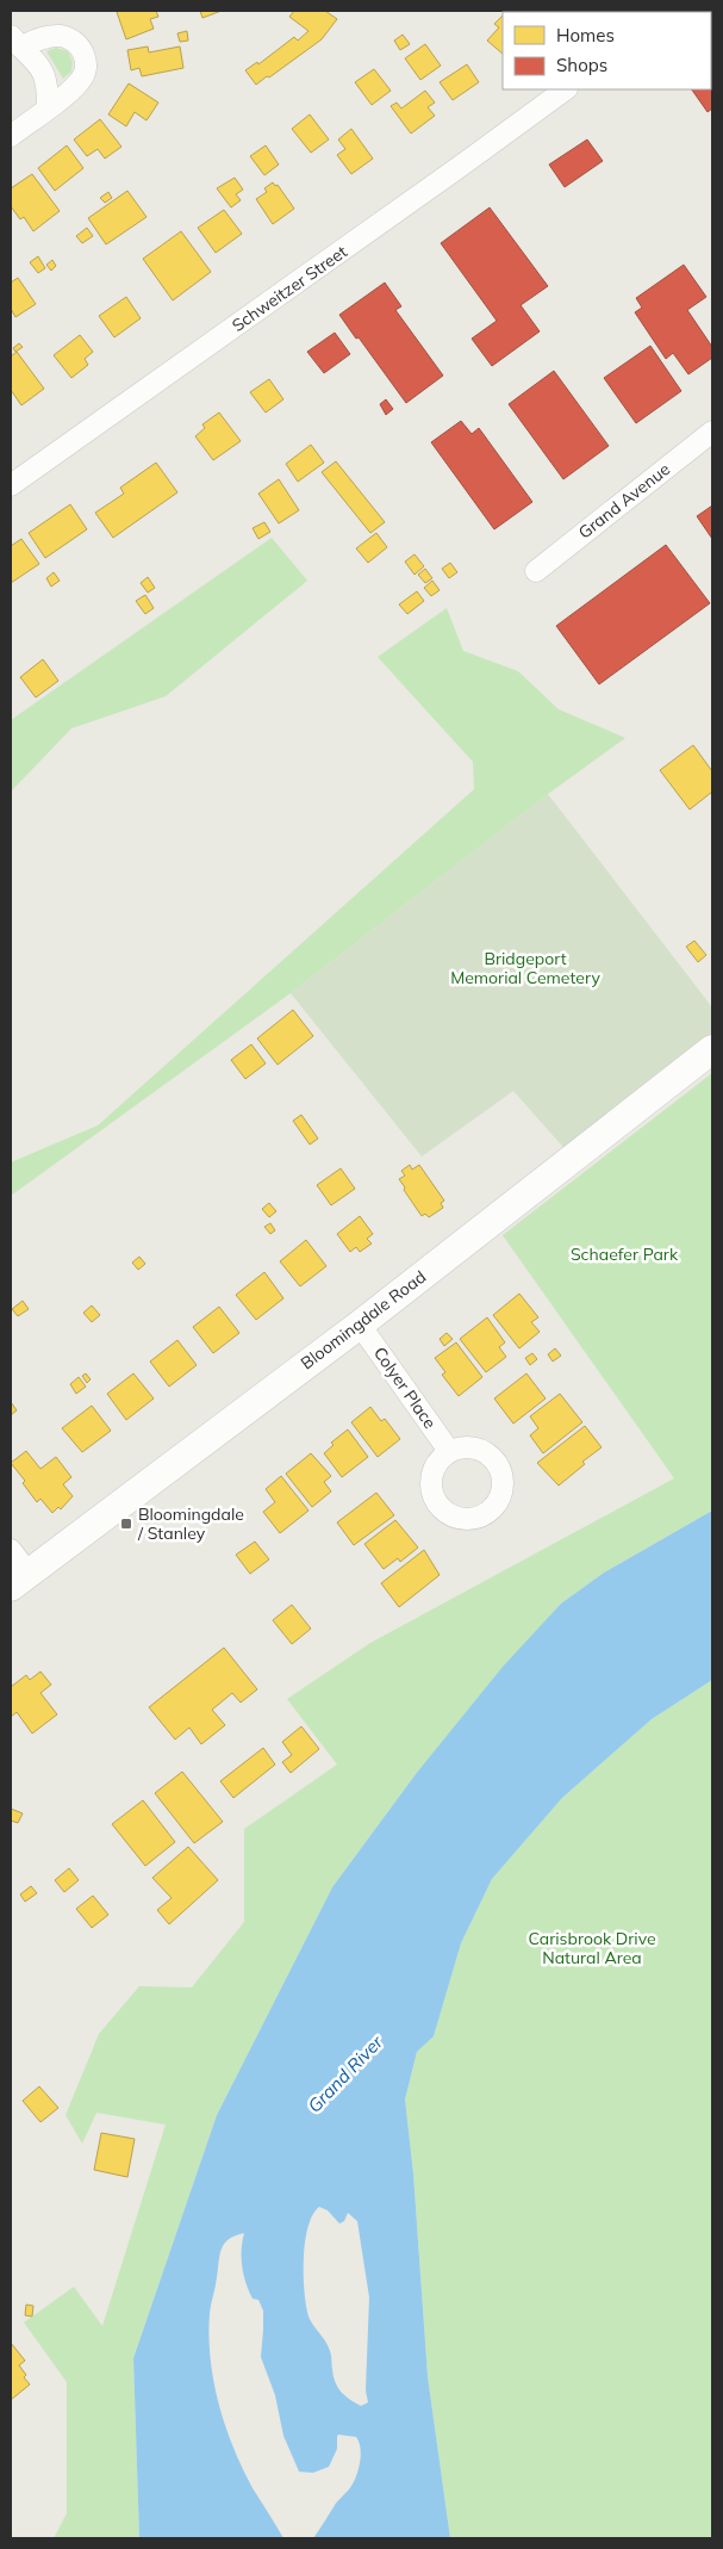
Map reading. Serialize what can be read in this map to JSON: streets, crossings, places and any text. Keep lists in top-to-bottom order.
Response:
{
  "streets": {
    "main road": ["Bloomingdale Road"],
    "street": ["Schweitzer Street", "Grand Avenue", "Colyer Place"]
  },
  "crossings": [
    ["Bloomingdale Road", "Colyer Place"]
  ],
  "water": ["Grand River"],
  "parks": ["Bridgeport Memorial Cemetery", "Schaefer Park", "Carisbrook Drive Natural Area"],
  "places": {
    "transit": ["Bloomingdale / Stanley"]
  },
  "legend": ["Homes", "Shops"]
}
